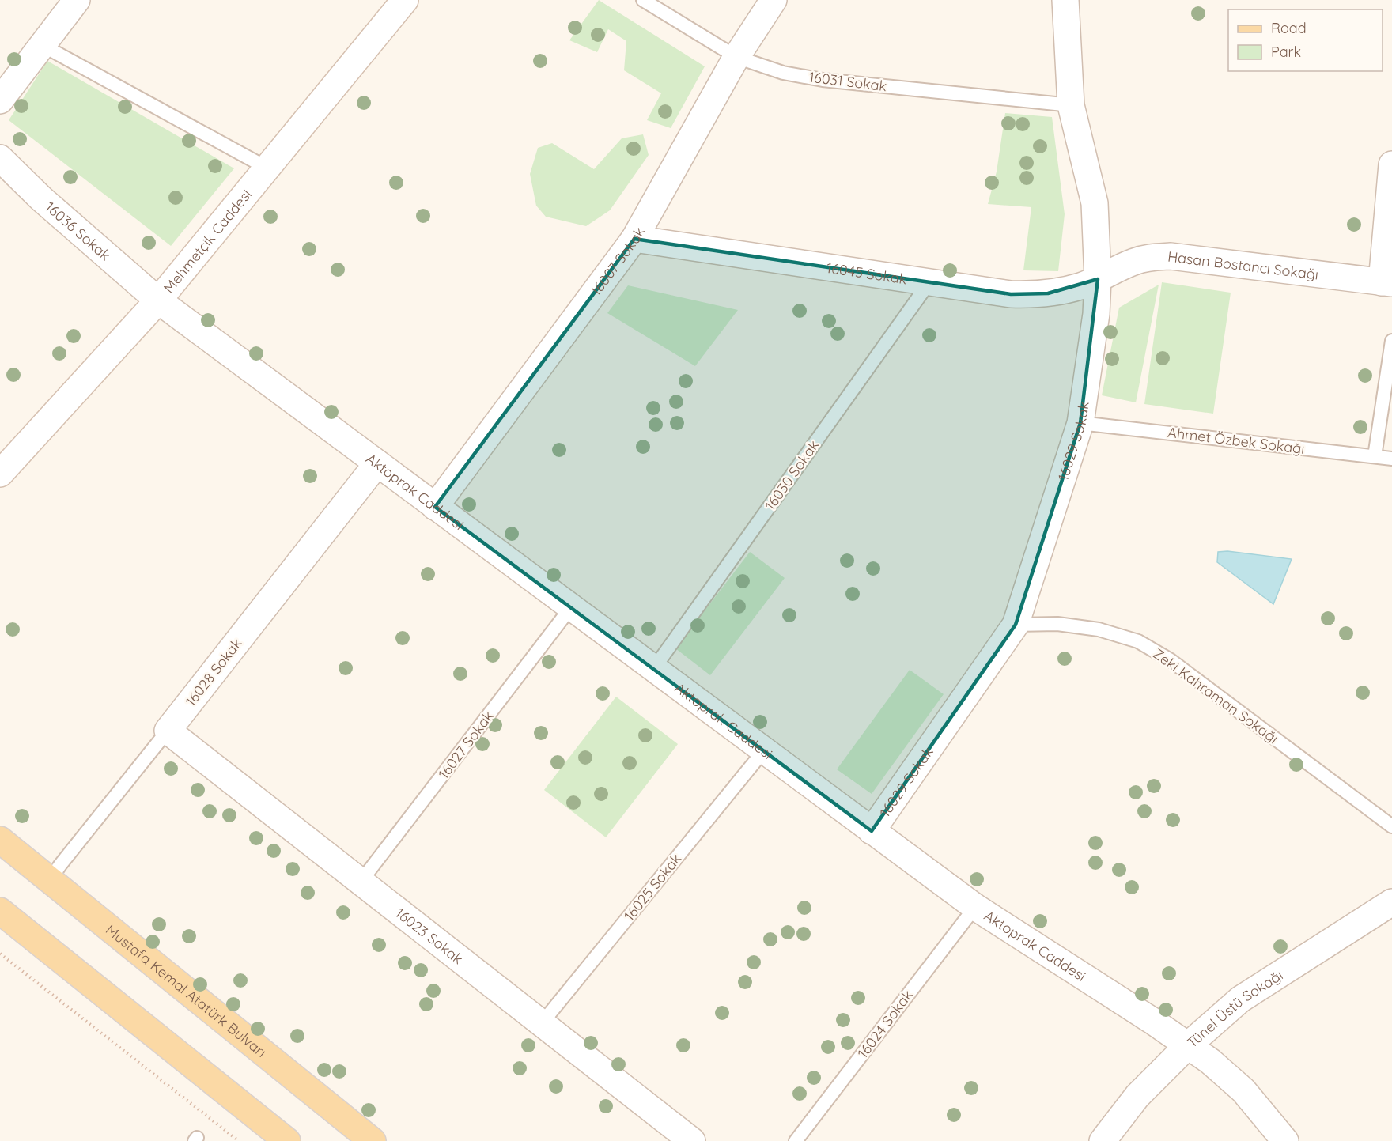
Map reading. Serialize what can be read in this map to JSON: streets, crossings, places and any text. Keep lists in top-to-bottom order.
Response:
{
  "streets": {
    "main road": ["Mustafa Kemal Atatürk Bulvarı"],
    "street": [
      "16036 Sokak",
      "Mehmetçik Caddesi",
      "16007 Sokak",
      "Hasan Bostancı Sokağı",
      "16045 Sokak",
      "16029 Sokak",
      "Aktoprak Caddesi",
      "16028 Sokak",
      "16023 Sokak",
      "Tünel Üstü Sokağı"
    ],
    "lane": [
      "16031 Sokak",
      "Ahmet Özbek Sokağı",
      "16030 Sokak",
      "Zeki Kahraman Sokağı",
      "16027 Sokak",
      "16025 Sokak",
      "16024 Sokak"
    ]
  },
  "crossings": [
    ["16031 Sokak", "16007 Sokak"],
    ["16031 Sokak", "16029 Sokak"],
    ["16036 Sokak", "Mehmetçik Caddesi"],
    ["16036 Sokak", "Aktoprak Caddesi"],
    ["Mehmetçik Caddesi", "Aktoprak Caddesi"],
    ["16007 Sokak", "16045 Sokak"],
    ["16007 Sokak", "Aktoprak Caddesi"],
    ["Hasan Bostancı Sokağı", "16045 Sokak"],
    ["Hasan Bostancı Sokağı", "16029 Sokak"],
    ["16045 Sokak", "16029 Sokak"],
    ["16045 Sokak", "16030 Sokak"],
    ["16029 Sokak", "Ahmet Özbek Sokağı"],
    ["16029 Sokak", "Aktoprak Caddesi"],
    ["16029 Sokak", "Zeki Kahraman Sokağı"],
    ["16030 Sokak", "Aktoprak Caddesi"],
    ["Aktoprak Caddesi", "16028 Sokak"],
    ["Aktoprak Caddesi", "16027 Sokak"],
    ["Aktoprak Caddesi", "16025 Sokak"],
    ["Aktoprak Caddesi", "Tünel Üstü Sokağı"],
    ["Aktoprak Caddesi", "16024 Sokak"],
    ["16028 Sokak", "16023 Sokak"],
    ["16028 Sokak", "Mustafa Kemal Atatürk Bulvarı"],
    ["16027 Sokak", "16023 Sokak"],
    ["16025 Sokak", "16023 Sokak"]
  ],
  "legend": ["Road", "Park"]
}
